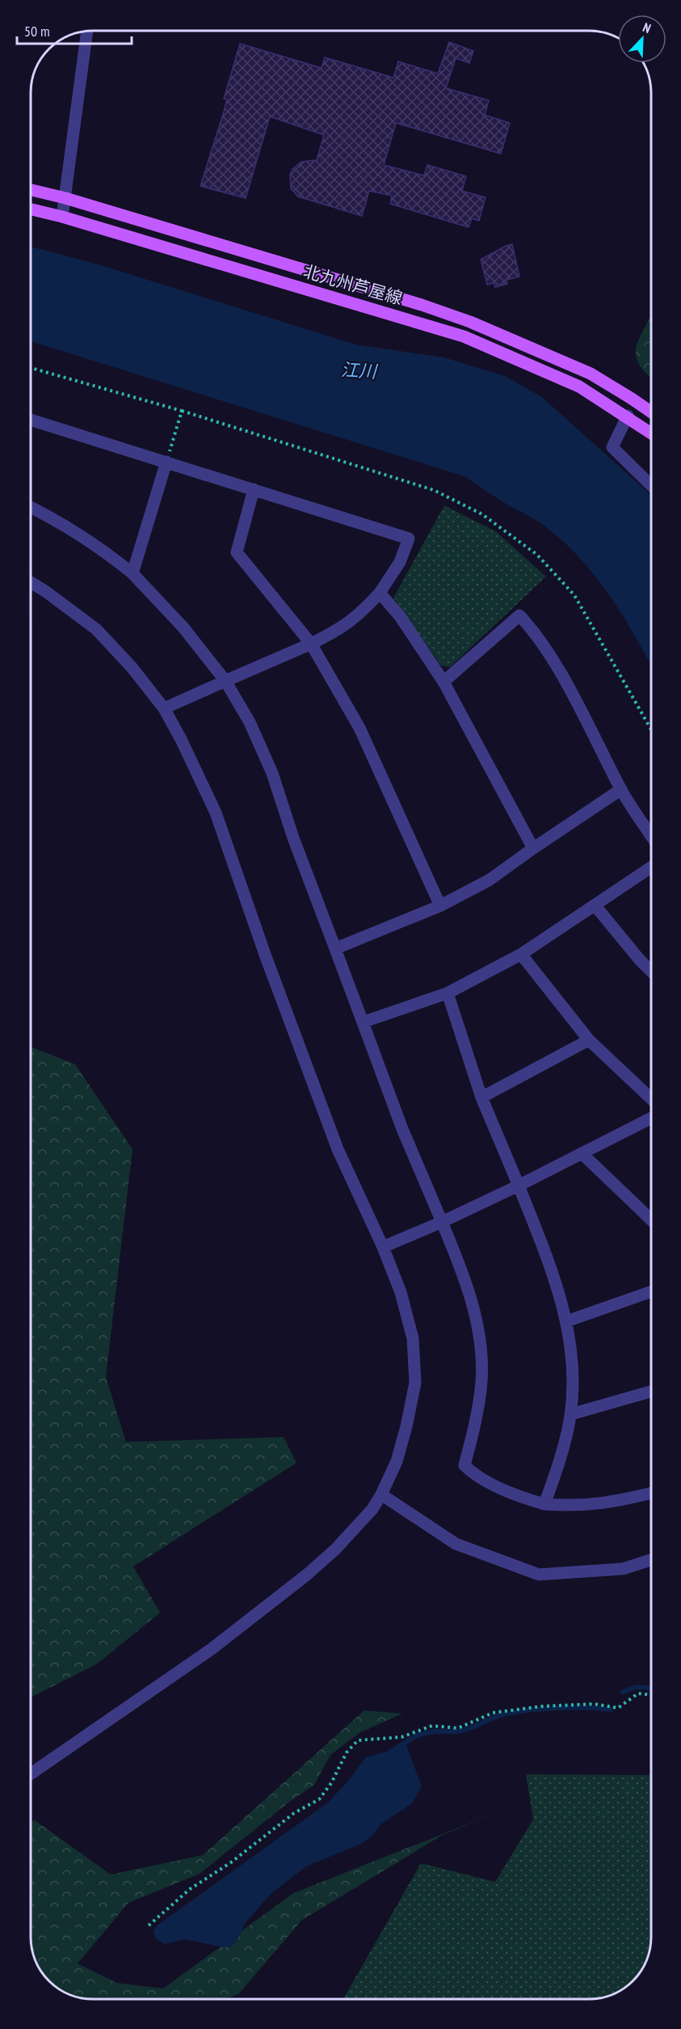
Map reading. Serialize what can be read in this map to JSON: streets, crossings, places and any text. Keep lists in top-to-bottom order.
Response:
{
  "streets": {
    "main road": ["北九州芦屋線"]
  },
  "water": ["江川"],
  "scale_bar": "50 m",
  "north": "top right"
}
